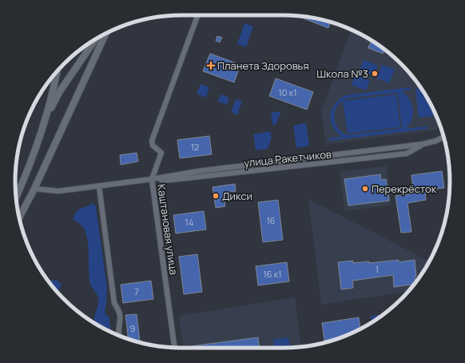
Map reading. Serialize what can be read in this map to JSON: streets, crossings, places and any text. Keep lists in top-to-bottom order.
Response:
{
  "streets": {
    "street": ["улица Ракетчиков", "Каштановая улица"]
  },
  "crossings": [
    ["улица Ракетчиков", "Каштановая улица"]
  ],
  "places": {
    "health": ["Планета Здоровья"],
    "other": ["Школа №3", "Перекрёсток", "Дикси"]
  },
  "house_numbers": [
    "10 к1",
    "12",
    "16",
    "14",
    "1",
    "16 к1",
    "7",
    "9"
  ]
}
